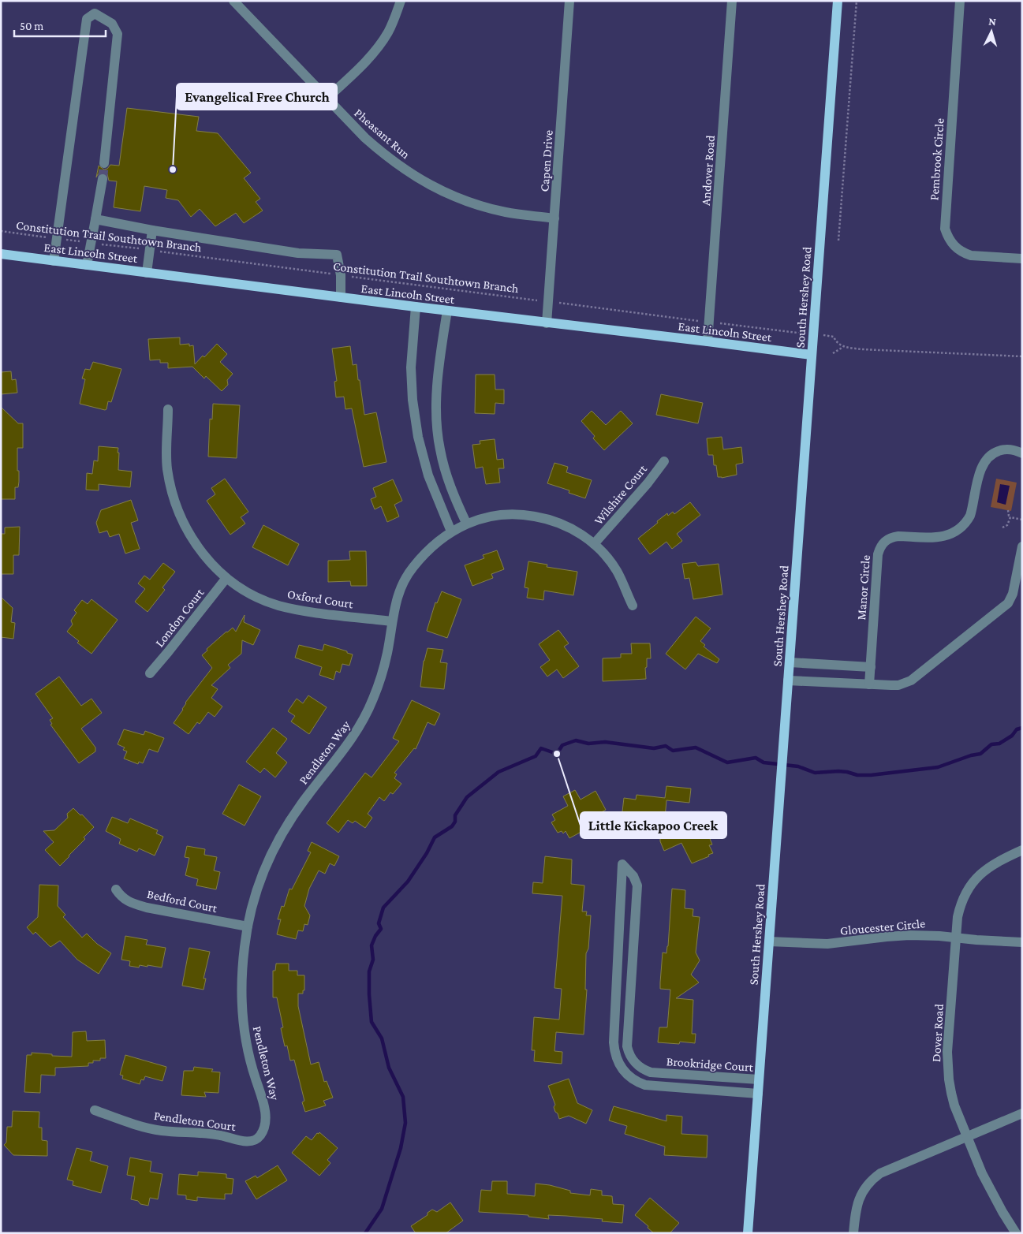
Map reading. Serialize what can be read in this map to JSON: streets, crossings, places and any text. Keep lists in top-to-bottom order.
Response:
{
  "streets": {
    "main road": ["East Lincoln Street", "South Hershey Road"],
    "street": [
      "Pheasant Run",
      "Pembrook Circle",
      "Capen Drive",
      "Andover Road",
      "Wilshire Court",
      "Manor Circle",
      "Oxford Court",
      "London Court",
      "Pendleton Way",
      "Bedford Court",
      "Gloucester Circle",
      "Dover Road",
      "Brookridge Court",
      "Pendleton Court"
    ],
    "path": ["Constitution Trail Southtown Branch"]
  },
  "crossings": [
    ["Pheasant Run", "Capen Drive"],
    ["Capen Drive", "Constitution Trail Southtown Branch"],
    ["Capen Drive", "East Lincoln Street"],
    ["Andover Road", "Constitution Trail Southtown Branch"],
    ["Andover Road", "East Lincoln Street"],
    ["Constitution Trail Southtown Branch", "South Hershey Road"],
    ["East Lincoln Street", "South Hershey Road"],
    ["South Hershey Road", "Gloucester Circle"],
    ["South Hershey Road", "Brookridge Court"],
    ["Wilshire Court", "Pendleton Way"],
    ["Oxford Court", "London Court"],
    ["Oxford Court", "Pendleton Way"],
    ["Pendleton Way", "Bedford Court"],
    ["Pendleton Way", "Pendleton Court"],
    ["Gloucester Circle", "Dover Road"]
  ],
  "places": ["Evangelical Free Church", "Little Kickapoo Creek"],
  "scale_bar": "50 m",
  "north": "top"
}
